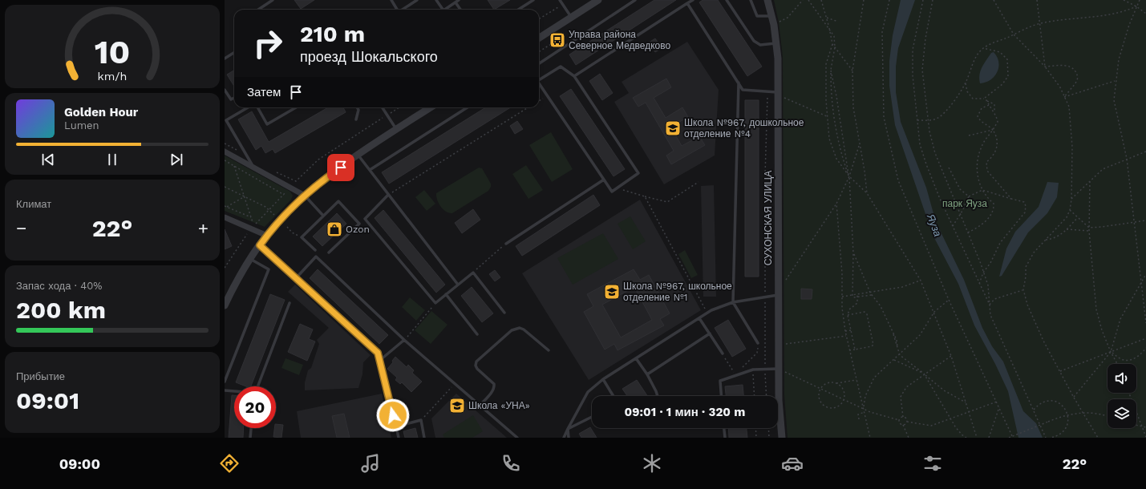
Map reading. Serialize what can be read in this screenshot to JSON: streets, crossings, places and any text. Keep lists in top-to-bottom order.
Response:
{
  "streets": {
    "street": ["СУХОНСКАЯ УЛИЦА"]
  },
  "water": ["Яуза"],
  "parks": ["парк Яуза"],
  "places": {
    "bus stop": ["Управа района Северное Медведково"],
    "school or university": ["Школа №967, дошкольное отделение №4", "Школа №967, школьное отделение №1", "Школа «УНА»"],
    "shop": ["Ozon"]
  },
  "page": {
    "turn": ["210 m", "проезд Шокальского"],
    "then": "Затем",
    "song": ["Golden Hour", "Lumen"],
    "tile": [
      "Климат",
      ["Запас хода · 40%", "200 km"],
      ["Прибытие", "09:01"]
    ],
    "heat": ["−", "22°", "+"],
    "limit": "20",
    "trip": "09:01 · 1 мин · 320 m",
    "tabs": ["09:00", "22°"],
    "gauge": ["10", "km/h"]
  }
}
